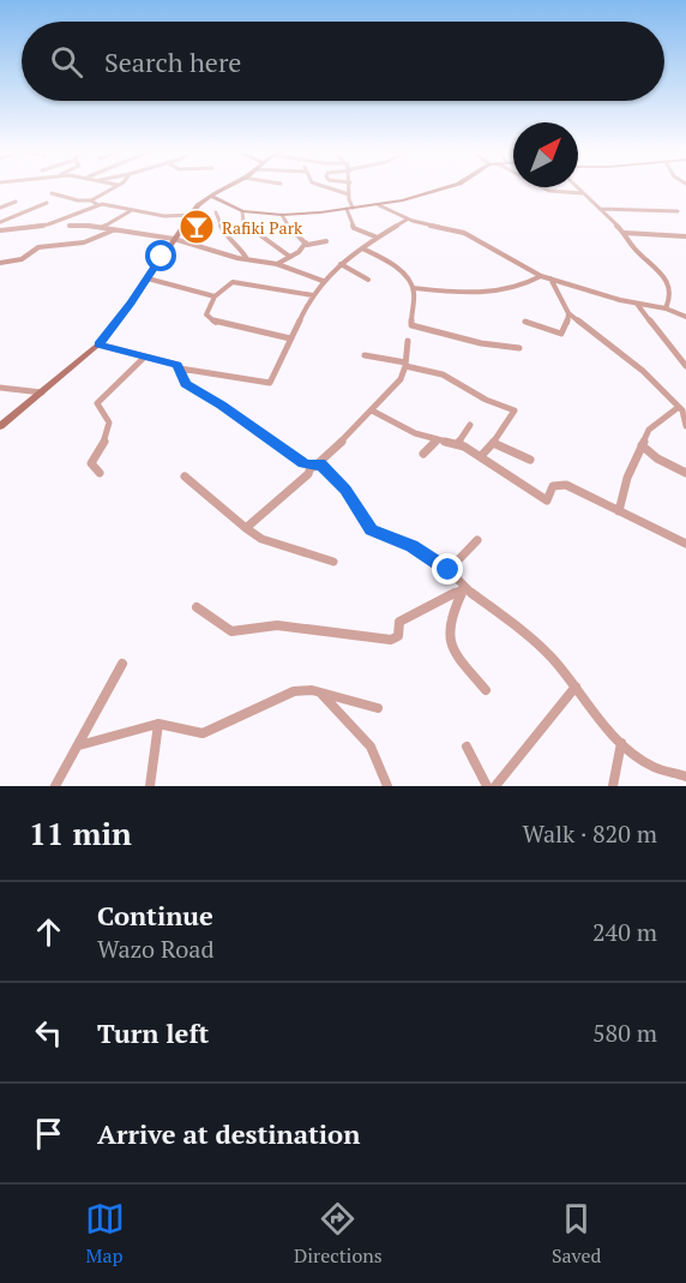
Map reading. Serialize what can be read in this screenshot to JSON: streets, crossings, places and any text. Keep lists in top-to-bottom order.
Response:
{
  "places": {
    "bar": ["Rafiki Park"]
  },
  "north": "top right",
  "page": {
    "search": "Search here",
    "heading": ["11 min", "Walk · 820 m"],
    "list": [
      ["Continue", "Wazo Road", "240 m"],
      ["Turn left", "580 m"],
      "Arrive at destination"
    ],
    "nav": ["Map", "Directions", "Saved"]
  }
}
